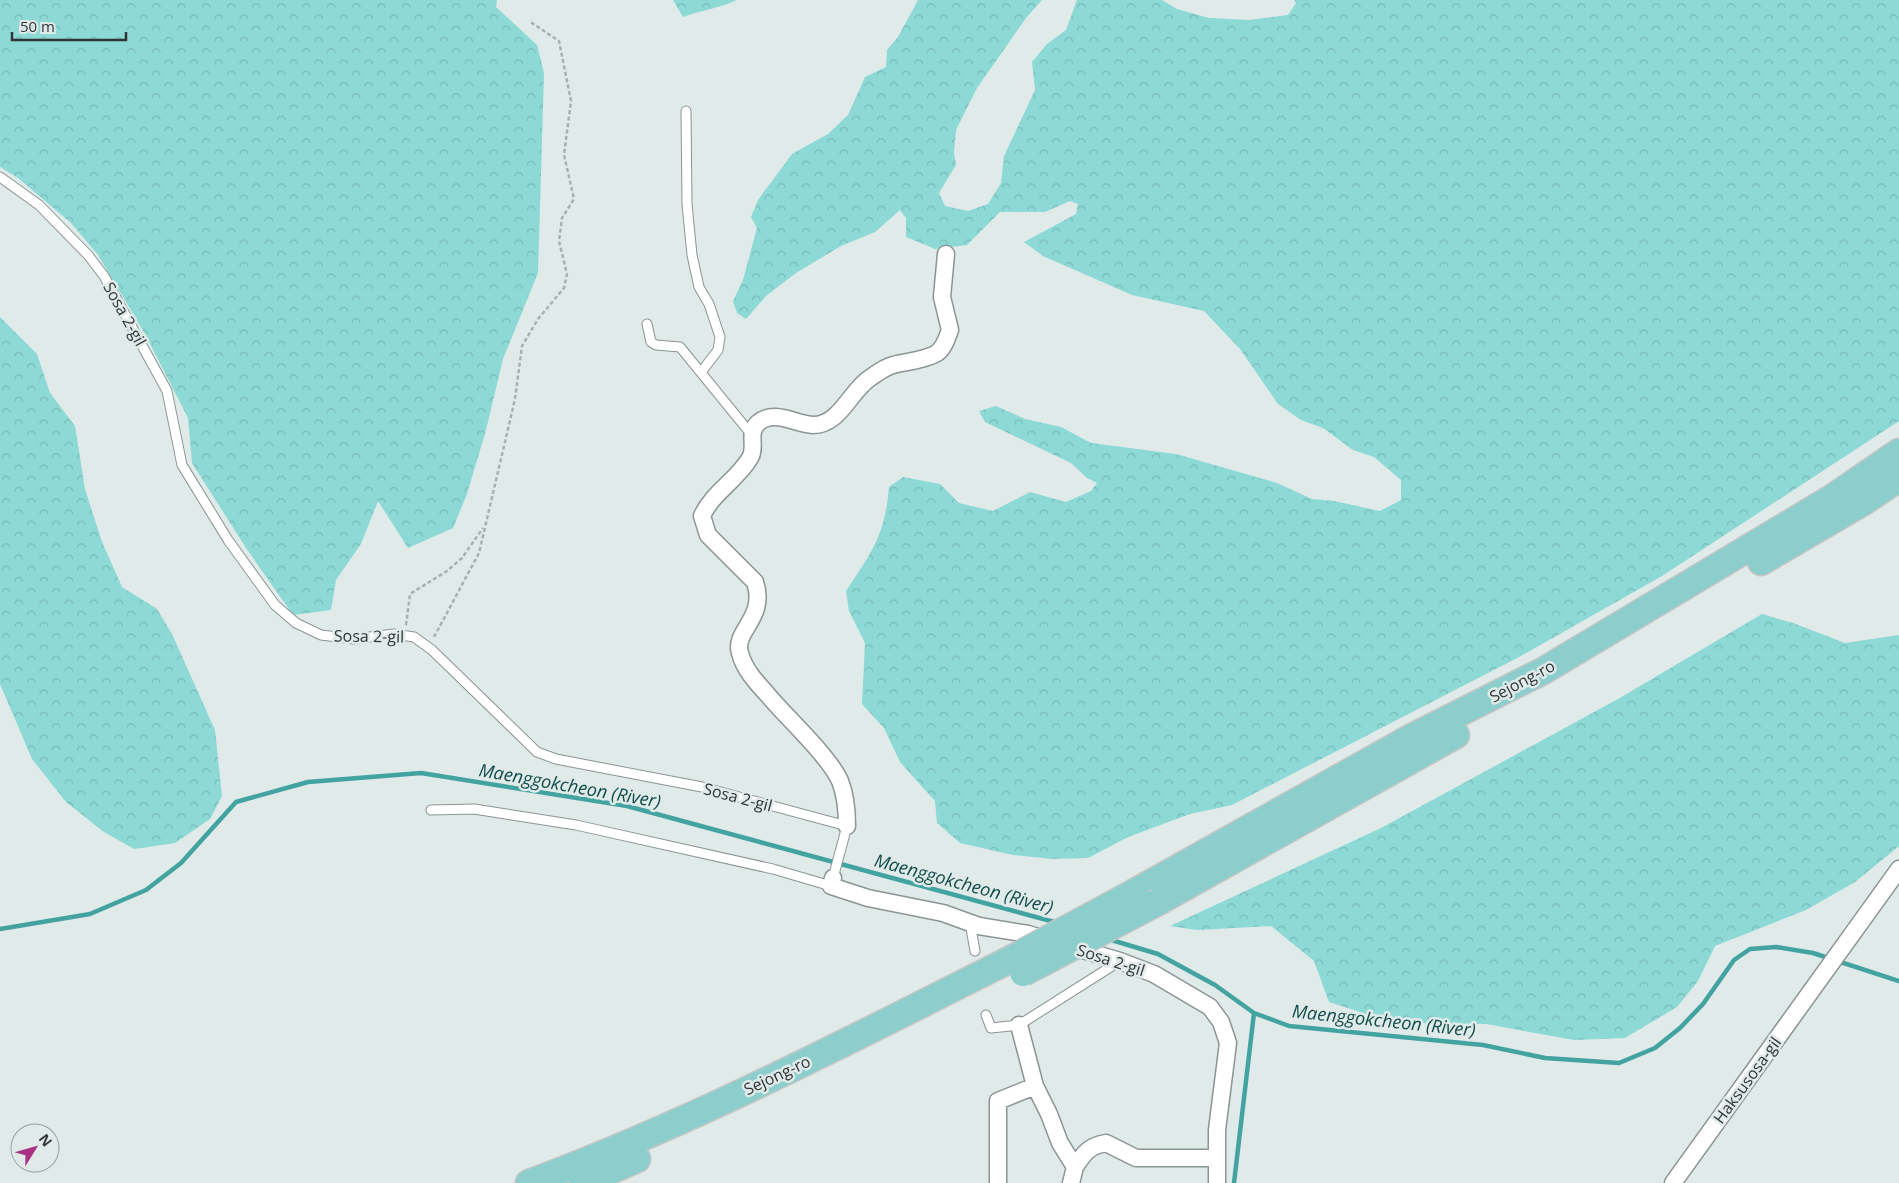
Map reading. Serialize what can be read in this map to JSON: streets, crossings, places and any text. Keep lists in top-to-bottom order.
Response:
{
  "streets": {
    "main road": ["Sejong-ro"],
    "street": ["Sosa 2-gil", "Haksusosa-gil"]
  },
  "water": ["Maenggokcheon (River)"],
  "scale_bar": "50 m",
  "north": "top right"
}
